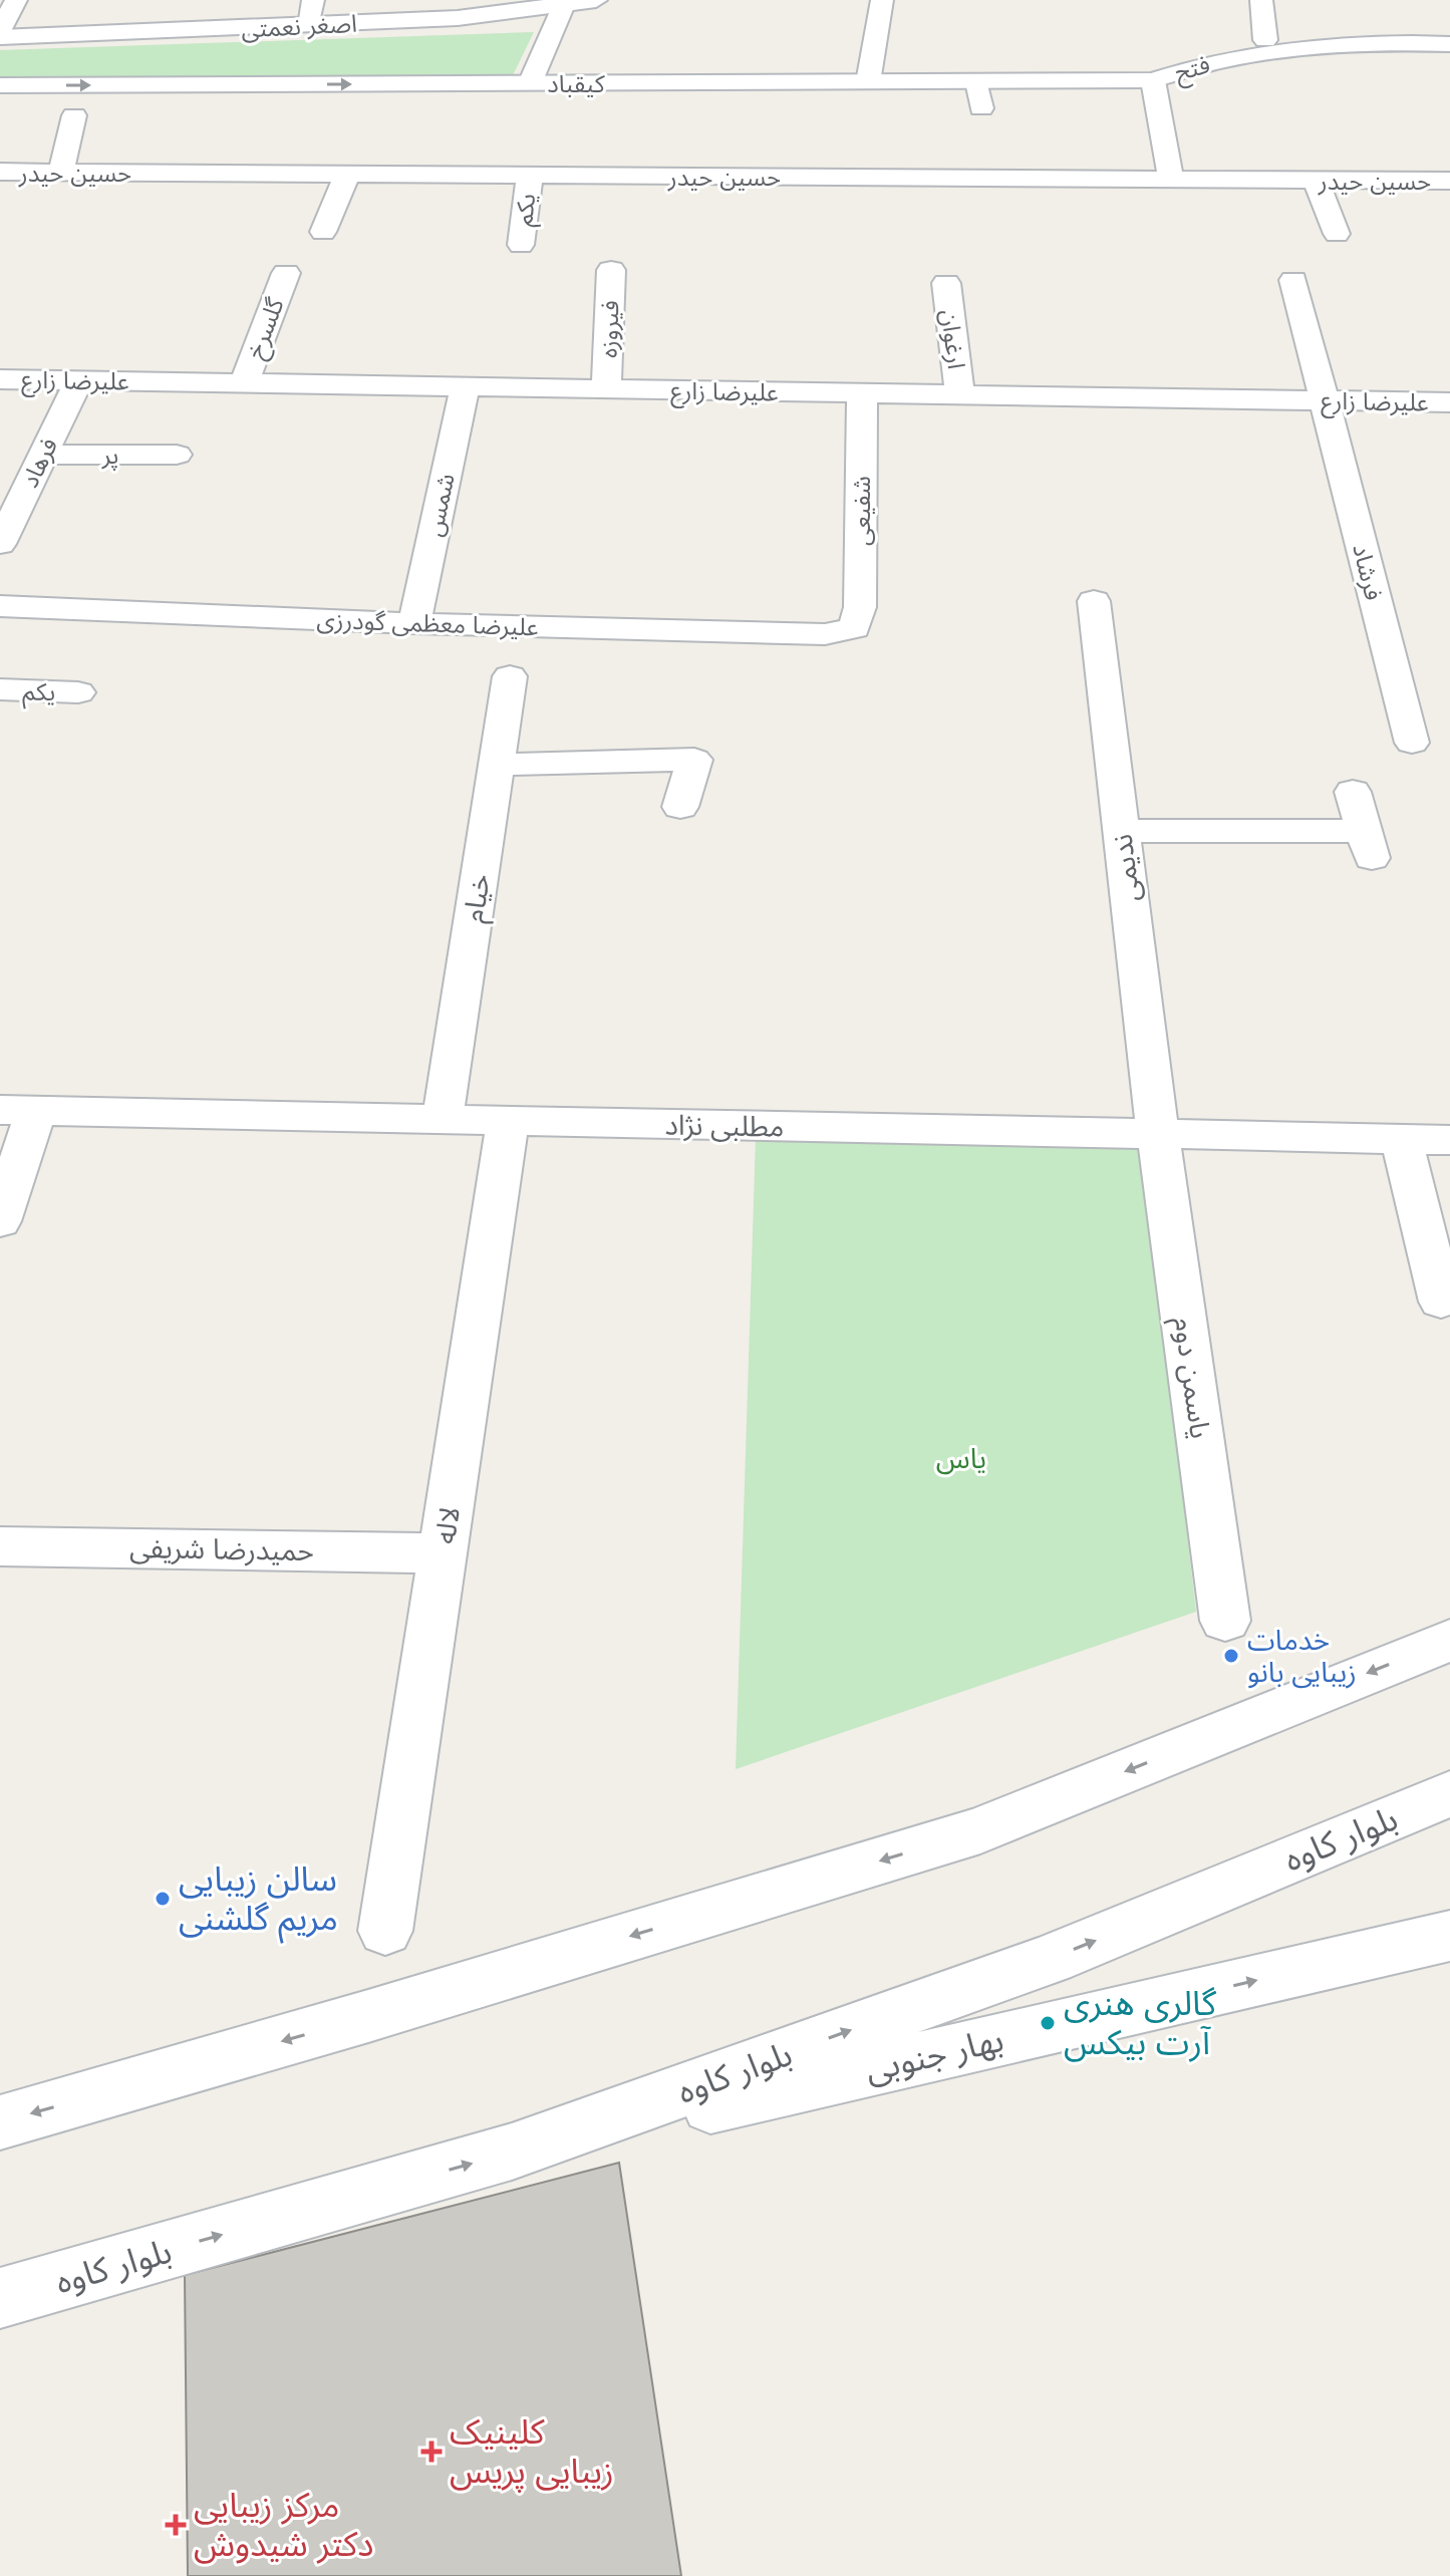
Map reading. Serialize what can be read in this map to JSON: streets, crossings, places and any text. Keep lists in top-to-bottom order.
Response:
{
  "streets": {
    "street": [
      "اصغر نعمتی",
      "فتح",
      "کیقباد",
      "حسین حیدر",
      "یکم",
      "گلسرخ",
      "فیروزه",
      "ارغوان",
      "علیرضا زارع",
      "پر",
      "فرهاد",
      "شمس",
      "شفیعی",
      "فرشاد",
      "علیرضا معظمی گودرزی",
      "ندیمی",
      "خیام",
      "مطلبی نژاد",
      "یاسمن دوم",
      "لاله",
      "حمیدرضا شریفی",
      "بلوار کاوه",
      "بهار جنوبی"
    ]
  },
  "crossings": [
    ["فتح", "کیقباد"],
    ["حسین حیدر", "یکم"],
    ["گلسرخ", "علیرضا زارع"],
    ["فیروزه", "علیرضا زارع"],
    ["ارغوان", "علیرضا زارع"],
    ["علیرضا زارع", "فرهاد"],
    ["علیرضا زارع", "شمس"],
    ["علیرضا زارع", "شفیعی"],
    ["علیرضا زارع", "فرشاد"],
    ["پر", "فرهاد"],
    ["شمس", "علیرضا معظمی گودرزی"],
    ["شفیعی", "علیرضا معظمی گودرزی"],
    ["ندیمی", "مطلبی نژاد"],
    ["ندیمی", "یاسمن دوم"],
    ["خیام", "مطلبی نژاد"],
    ["مطلبی نژاد", "یاسمن دوم"],
    ["مطلبی نژاد", "لاله"],
    ["لاله", "حمیدرضا شریفی"],
    ["بلوار کاوه", "بهار جنوبی"]
  ],
  "one_way": ["کیقباد"],
  "parks": ["یاس"],
  "places": {
    "other": ["خدمات زیبایی بانو", "سالن زیبایی مریم گلشنی", "گالری هنری آرت بیکس"],
    "health": ["کلینیک زیبایی پریس", "مرکز زیبایی دکتر شیدوش"]
  }
}
